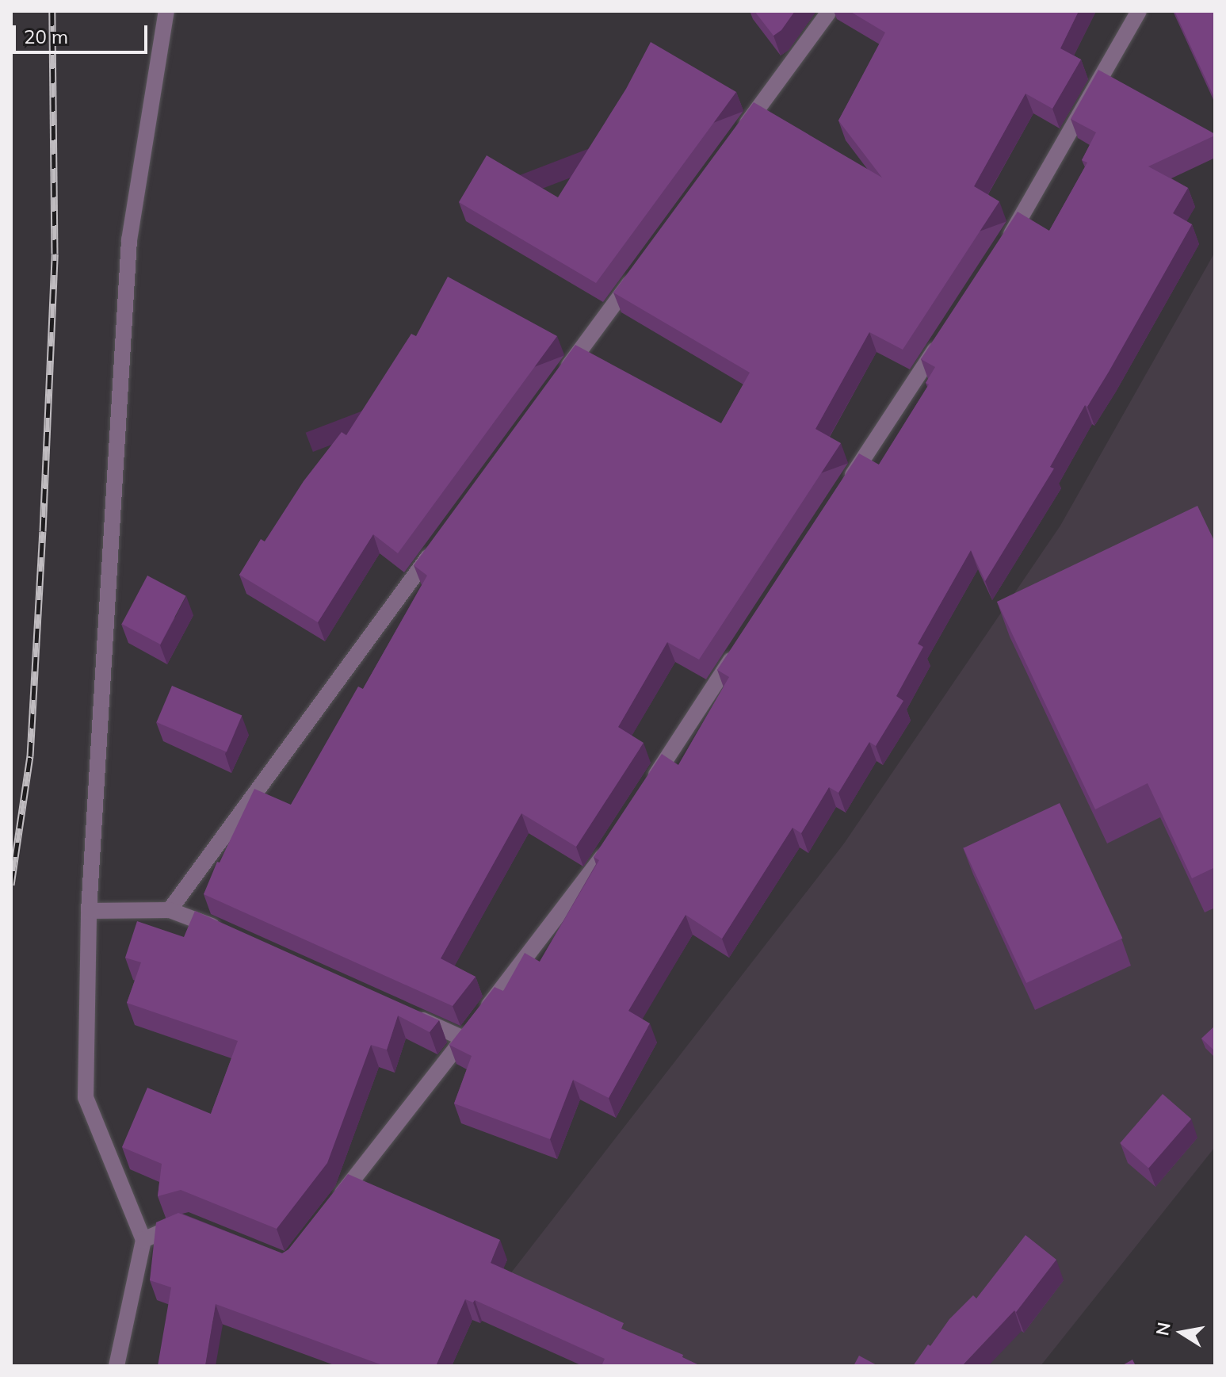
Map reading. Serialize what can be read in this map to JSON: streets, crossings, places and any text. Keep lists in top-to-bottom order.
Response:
{
  "scale_bar": "20 m",
  "north": "left"
}
